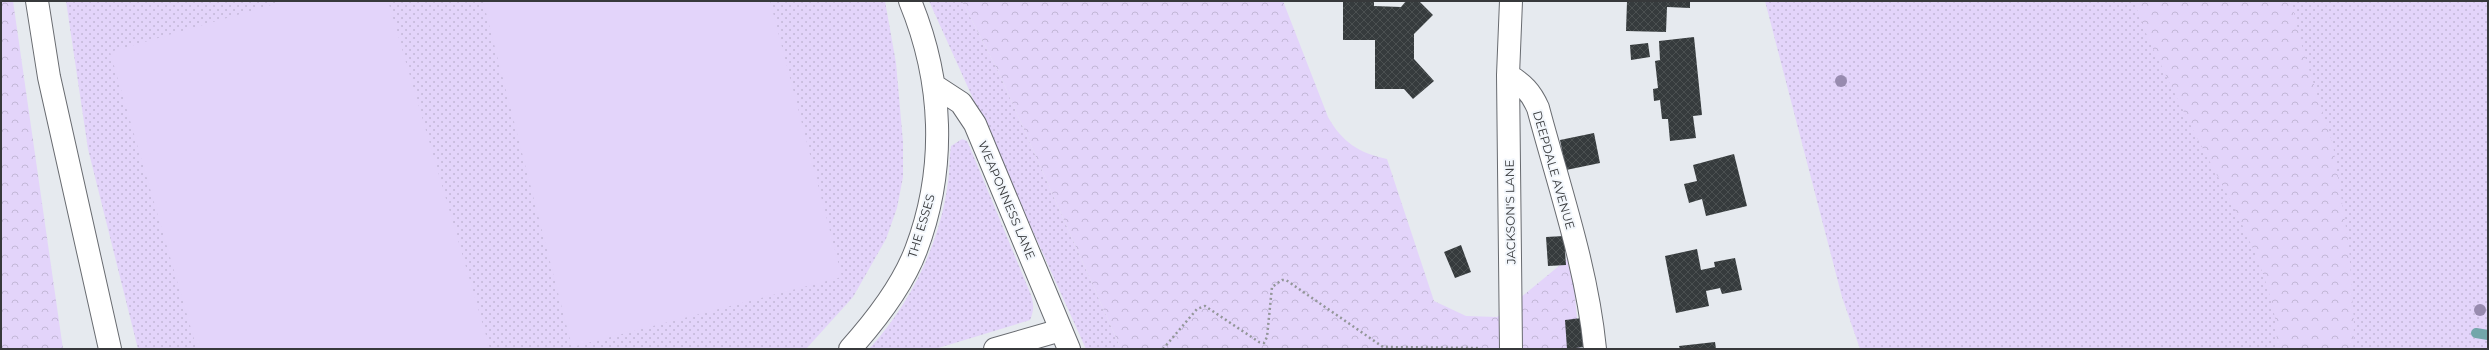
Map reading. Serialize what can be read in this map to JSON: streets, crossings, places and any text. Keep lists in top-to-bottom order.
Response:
{
  "streets": {
    "street": [
      "DEEPDALE AVENUE",
      "WEAPONNESS LANE",
      "JACKSON'S LANE",
      "THE ESSES"
    ]
  },
  "crossings": [
    ["DEEPDALE AVENUE", "JACKSON'S LANE"],
    ["WEAPONNESS LANE", "THE ESSES"]
  ]
}
